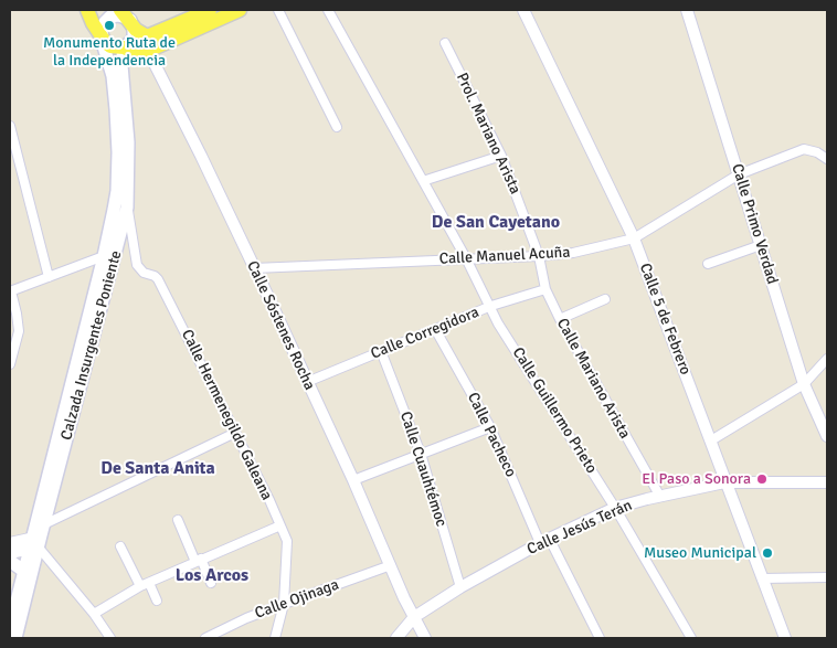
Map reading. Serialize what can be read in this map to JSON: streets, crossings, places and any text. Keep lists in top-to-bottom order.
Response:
{
  "streets": {
    "main road": ["Calzada Insurgentes Poniente"],
    "street": [
      "Prol. Mariano Arista",
      "Calle Primo Verdad",
      "Calle Manuel Acuña",
      "Calle 5 de Febrero",
      "Calle Sóstenes Rocha",
      "Calle Corregidora",
      "Calle Mariano Arista",
      "Calle Guillermo Prieto",
      "Calle Hermenegildo Galeana",
      "Calle Pacheco",
      "Calle Cuauhtémoc",
      "Calle Jesús Terán",
      "Calle Ojinaga"
    ]
  },
  "crossings": [
    ["Prol. Mariano Arista", "Calle Manuel Acuña"],
    ["Prol. Mariano Arista", "Calle Mariano Arista"],
    ["Calle Primo Verdad", "Calle Manuel Acuña"],
    ["Calle Manuel Acuña", "Calle 5 de Febrero"],
    ["Calle Manuel Acuña", "Calle Sóstenes Rocha"],
    ["Calle Manuel Acuña", "Calle Mariano Arista"],
    ["Calle Manuel Acuña", "Calle Guillermo Prieto"],
    ["Calle 5 de Febrero", "Calle Jesús Terán"],
    ["Calle Sóstenes Rocha", "Calle Corregidora"],
    ["Calle Sóstenes Rocha", "Calle Jesús Terán"],
    ["Calle Sóstenes Rocha", "Calle Ojinaga"],
    ["Calle Corregidora", "Calle Mariano Arista"],
    ["Calle Corregidora", "Calle Guillermo Prieto"],
    ["Calle Corregidora", "Calle Pacheco"],
    ["Calle Corregidora", "Calle Cuauhtémoc"],
    ["Calzada Insurgentes Poniente", "Calle Hermenegildo Galeana"],
    ["Calle Mariano Arista", "Calle Jesús Terán"],
    ["Calle Guillermo Prieto", "Calle Jesús Terán"],
    ["Calle Hermenegildo Galeana", "Calle Ojinaga"],
    ["Calle Pacheco", "Calle Jesús Terán"],
    ["Calle Cuauhtémoc", "Calle Jesús Terán"]
  ],
  "districts": ["De San Cayetano", "De Santa Anita", "Los Arcos"],
  "places": ["Monumento Ruta de la Independencia", "El Paso a Sonora", "Museo Municipal"]
}
